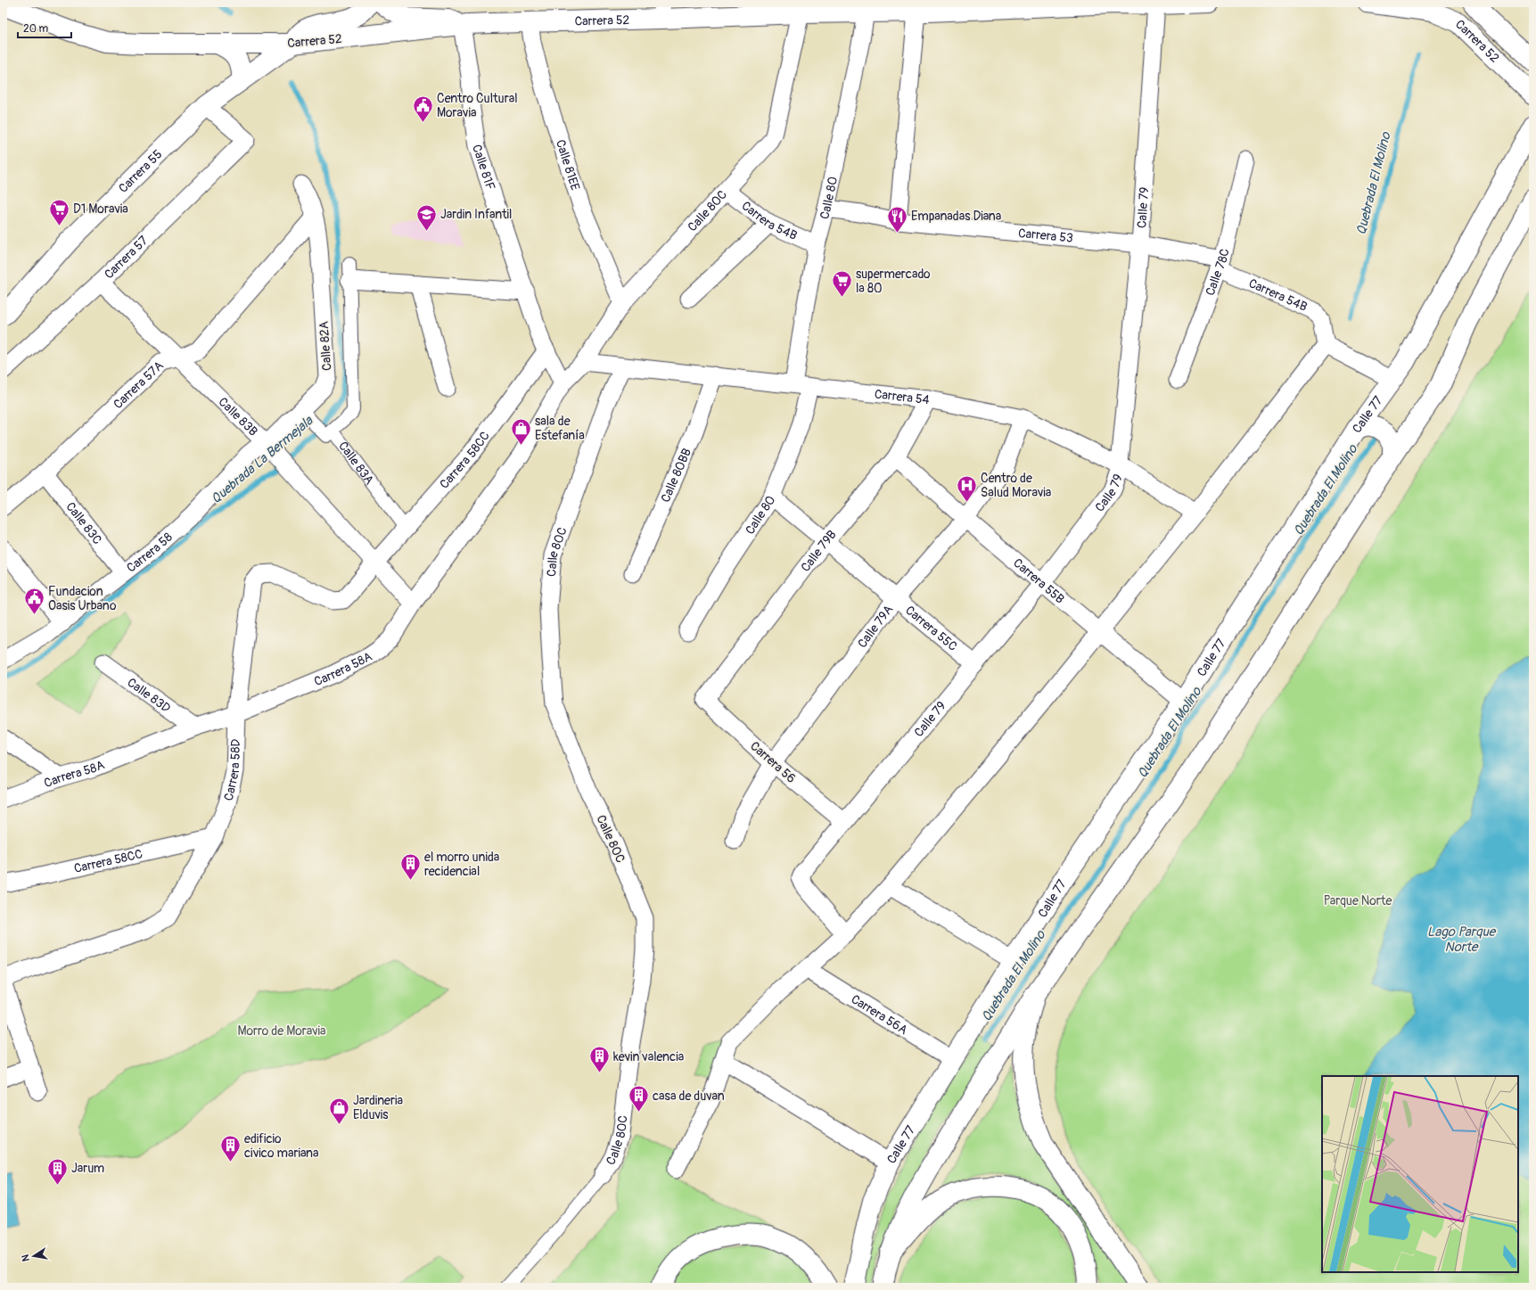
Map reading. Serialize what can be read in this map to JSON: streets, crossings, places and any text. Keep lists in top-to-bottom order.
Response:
{
  "streets": {
    "main road": ["Carrera 52", "Carrera 55", "Calle 77"],
    "street": [
      "Calle 81EE",
      "Calle 81F",
      "Calle 80",
      "Calle 79",
      "Calle 80C",
      "Carrera 54B",
      "Carrera 53",
      "Carrera 57",
      "Calle 78C",
      "Calle 82A",
      "Carrera 57A",
      "Carrera 54",
      "Calle 83B",
      "Carrera 58CC",
      "Calle 83A",
      "Calle 80BB",
      "Calle 83C",
      "Calle 79B",
      "Carrera 58",
      "Carrera 55B",
      "Calle 79A",
      "Carrera 55C",
      "Carrera 58A",
      "Calle 83D",
      "Carrera 56",
      "Carrera 58D",
      "Carrera 56A"
    ]
  },
  "crossings": [
    ["Carrera 52", "Calle 81EE"],
    ["Carrera 52", "Calle 81F"],
    ["Carrera 52", "Carrera 55"],
    ["Carrera 52", "Calle 80"],
    ["Carrera 52", "Calle 79"],
    ["Carrera 52", "Calle 80C"],
    ["Calle 81EE", "Calle 80C"],
    ["Calle 81F", "Calle 80C"],
    ["Calle 81F", "Carrera 58CC"],
    ["Calle 81F", "Carrera 58A"],
    ["Carrera 55", "Carrera 57"],
    ["Calle 80", "Carrera 54B"],
    ["Calle 80", "Carrera 53"],
    ["Calle 80", "Carrera 54"],
    ["Calle 80", "Carrera 55C"],
    ["Calle 79", "Carrera 53"],
    ["Calle 79", "Carrera 54"],
    ["Calle 79", "Carrera 55B"],
    ["Calle 79", "Carrera 55C"],
    ["Calle 79", "Carrera 56"],
    ["Calle 80C", "Carrera 54B"],
    ["Calle 80C", "Carrera 54"],
    ["Calle 80C", "Carrera 58A"],
    ["Carrera 54B", "Carrera 53"],
    ["Carrera 54B", "Calle 78C"],
    ["Carrera 53", "Calle 78C"],
    ["Carrera 57", "Calle 83B"],
    ["Calle 82A", "Carrera 57A"],
    ["Calle 82A", "Calle 83B"],
    ["Calle 82A", "Calle 83A"],
    ["Calle 82A", "Carrera 58"],
    ["Carrera 57A", "Calle 83B"],
    ["Carrera 57A", "Calle 83C"],
    ["Carrera 54", "Calle 80BB"],
    ["Carrera 54", "Calle 79B"],
    ["Carrera 54", "Calle 79A"],
    ["Calle 77", "Carrera 55B"],
    ["Calle 77", "Carrera 56A"],
    ["Calle 83B", "Carrera 58CC"],
    ["Calle 83B", "Carrera 58A"],
    ["Calle 83B", "Carrera 58D"],
    ["Carrera 58CC", "Calle 83A"],
    ["Carrera 58CC", "Carrera 58D"],
    ["Calle 83C", "Carrera 58"],
    ["Calle 79B", "Carrera 55B"],
    ["Calle 79B", "Carrera 55C"],
    ["Calle 79B", "Carrera 56"],
    ["Carrera 55B", "Calle 79A"],
    ["Calle 79A", "Carrera 55C"],
    ["Calle 79A", "Carrera 56"],
    ["Carrera 58A", "Calle 83D"],
    ["Carrera 58A", "Carrera 58D"]
  ],
  "water": ["Quebrada El Molino", "Quebrada La Bermejala", "Lago Parque Norte"],
  "parks": ["Parque Norte", "Morro de Moravia"],
  "places": {
    "public building": ["Centro Cultural Moravia", "Fundacion Oasis Urbano"],
    "supermarket": ["D1 Moravia", "supermercado la 80"],
    "school or university": ["Jardin Infantil"],
    "restaurant": ["Empanadas Diana"],
    "shop": ["sala de Estefanía", "Jardineria Elduvis"],
    "hospital": ["Centro de Salud Moravia"],
    "building": [
      "el morro unida recidencial",
      "kevin valencia",
      "casa de duvan",
      "edificio civico mariana",
      "Jarum"
    ]
  },
  "scale_bar": "20 m",
  "north": "left"
}
